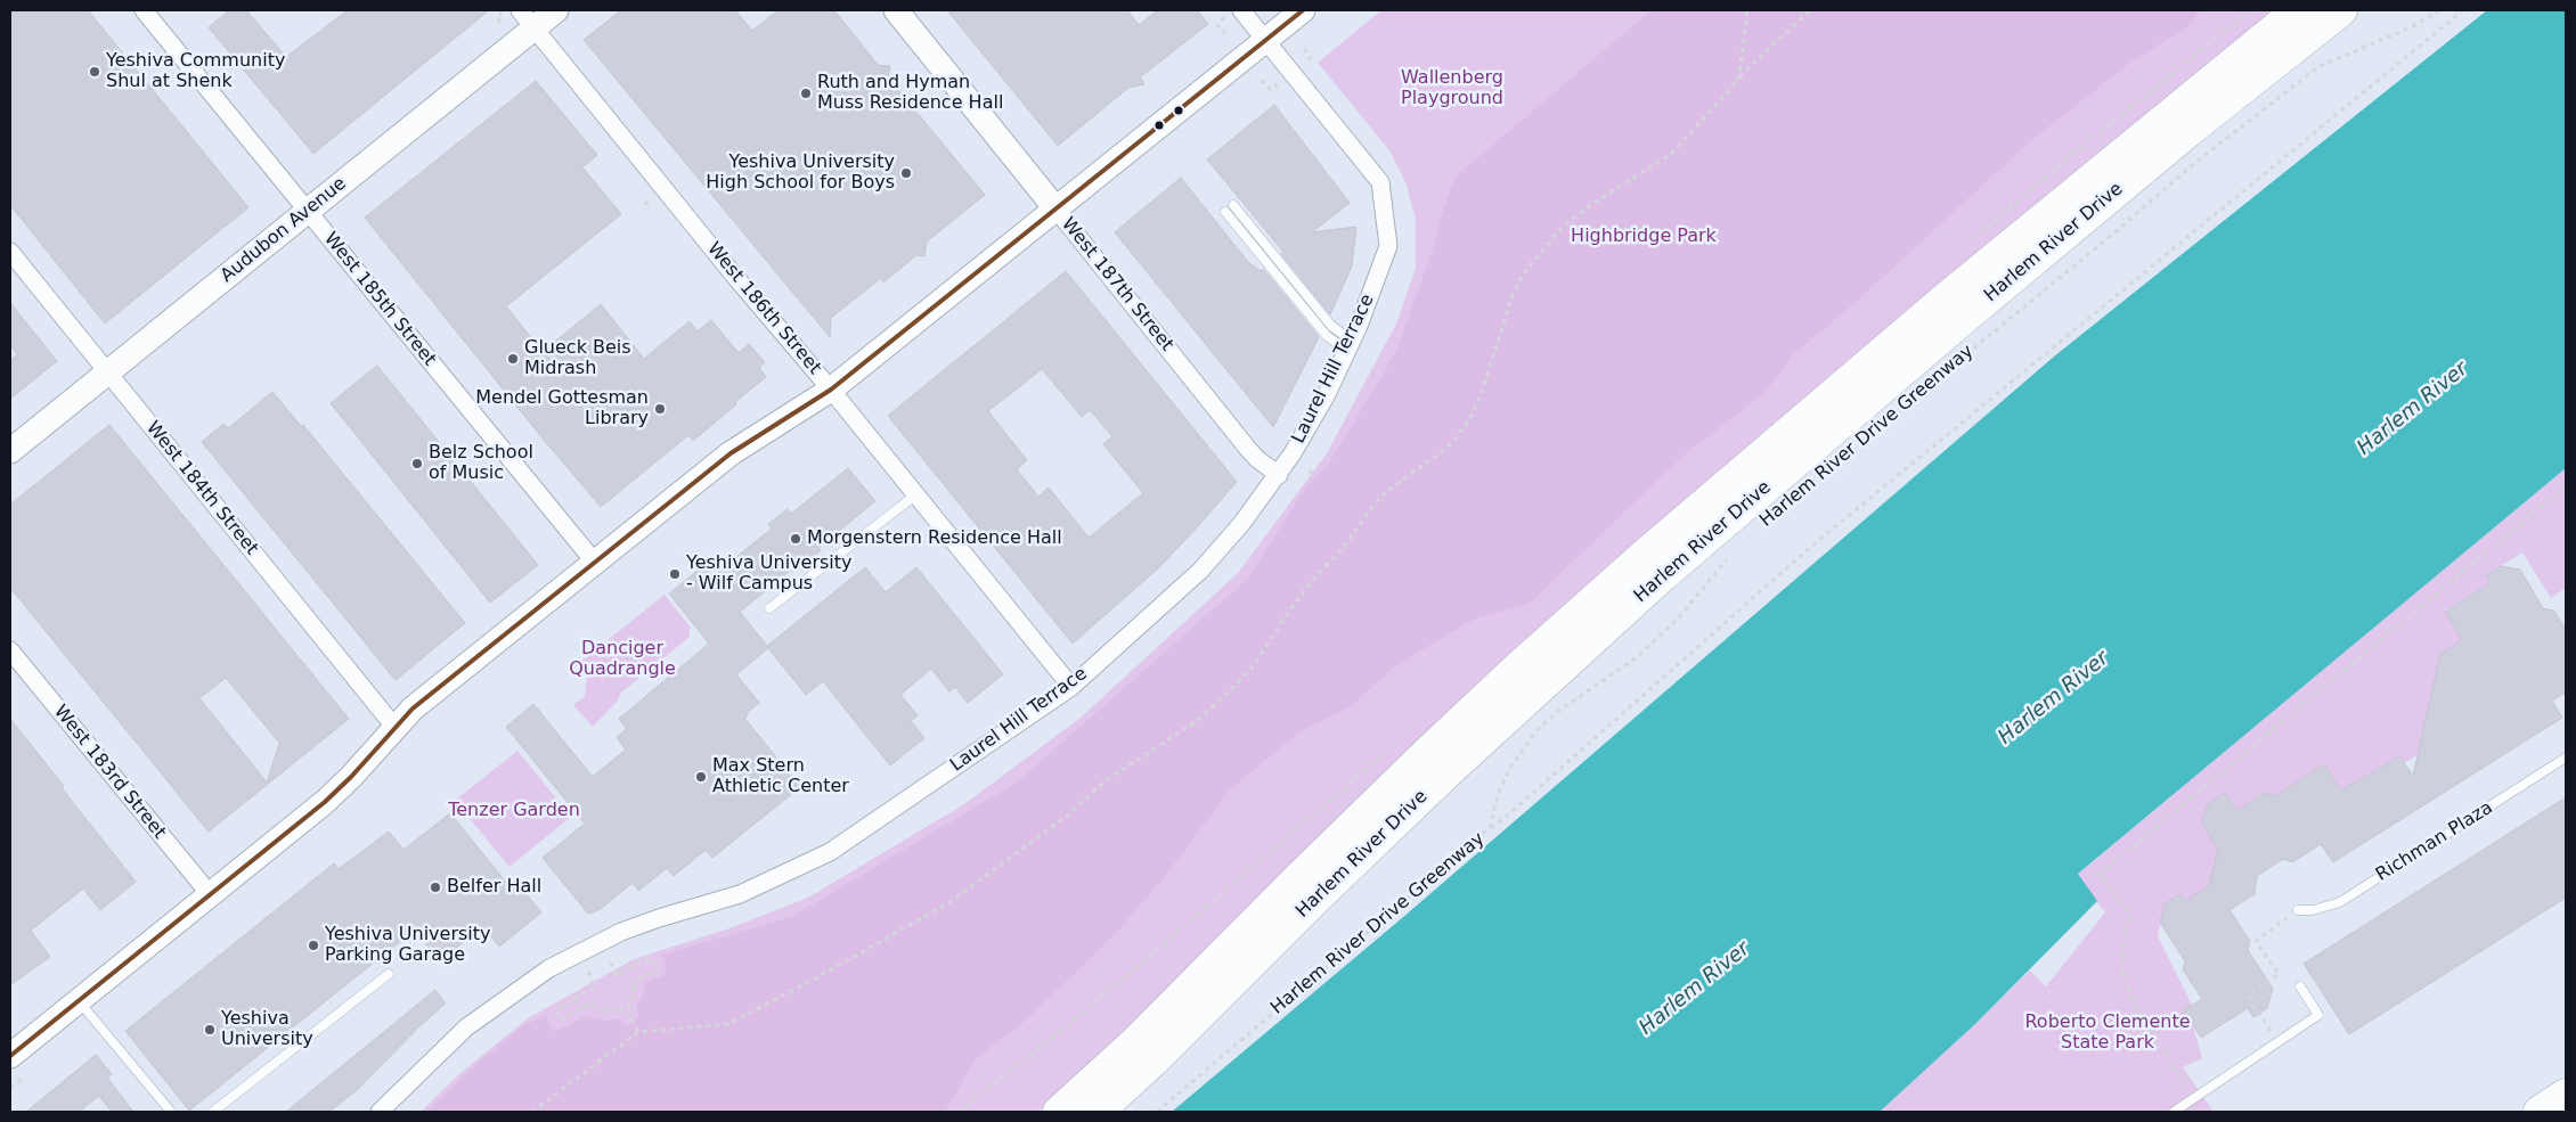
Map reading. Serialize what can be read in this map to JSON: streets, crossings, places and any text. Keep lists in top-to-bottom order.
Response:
{
  "streets": {
    "highway": ["Harlem River Drive"],
    "main road": ["Audubon Avenue", "West 187th Street"],
    "street": [
      "West 185th Street",
      "West 186th Street",
      "Laurel Hill Terrace",
      "West 184th Street",
      "West 183rd Street"
    ],
    "lane": ["Richman Plaza"],
    "path": ["Harlem River Drive Greenway"]
  },
  "crossings": [
    ["Audubon Avenue", "West 185th Street"],
    ["Audubon Avenue", "West 186th Street"],
    ["Audubon Avenue", "West 184th Street"],
    ["West 187th Street", "Laurel Hill Terrace"],
    ["West 186th Street", "Laurel Hill Terrace"]
  ],
  "water": ["Harlem River"],
  "parks": [
    "Wallenberg Playground",
    "Highbridge Park",
    "Danciger Quadrangle",
    "Tenzer Garden",
    "Roberto Clemente State Park"
  ],
  "places": [
    "Yeshiva Community Shul at Shenk",
    "Ruth and Hyman Muss Residence Hall",
    "Yeshiva University High School for Boys",
    "Glueck Beis Midrash",
    "Mendel Gottesman Library",
    "Belz School of Music",
    "Morgenstern Residence Hall",
    "Yeshiva University - Wilf Campus",
    "Max Stern Athletic Center",
    "Belfer Hall",
    "Yeshiva University Parking Garage",
    "Yeshiva University"
  ]
}
